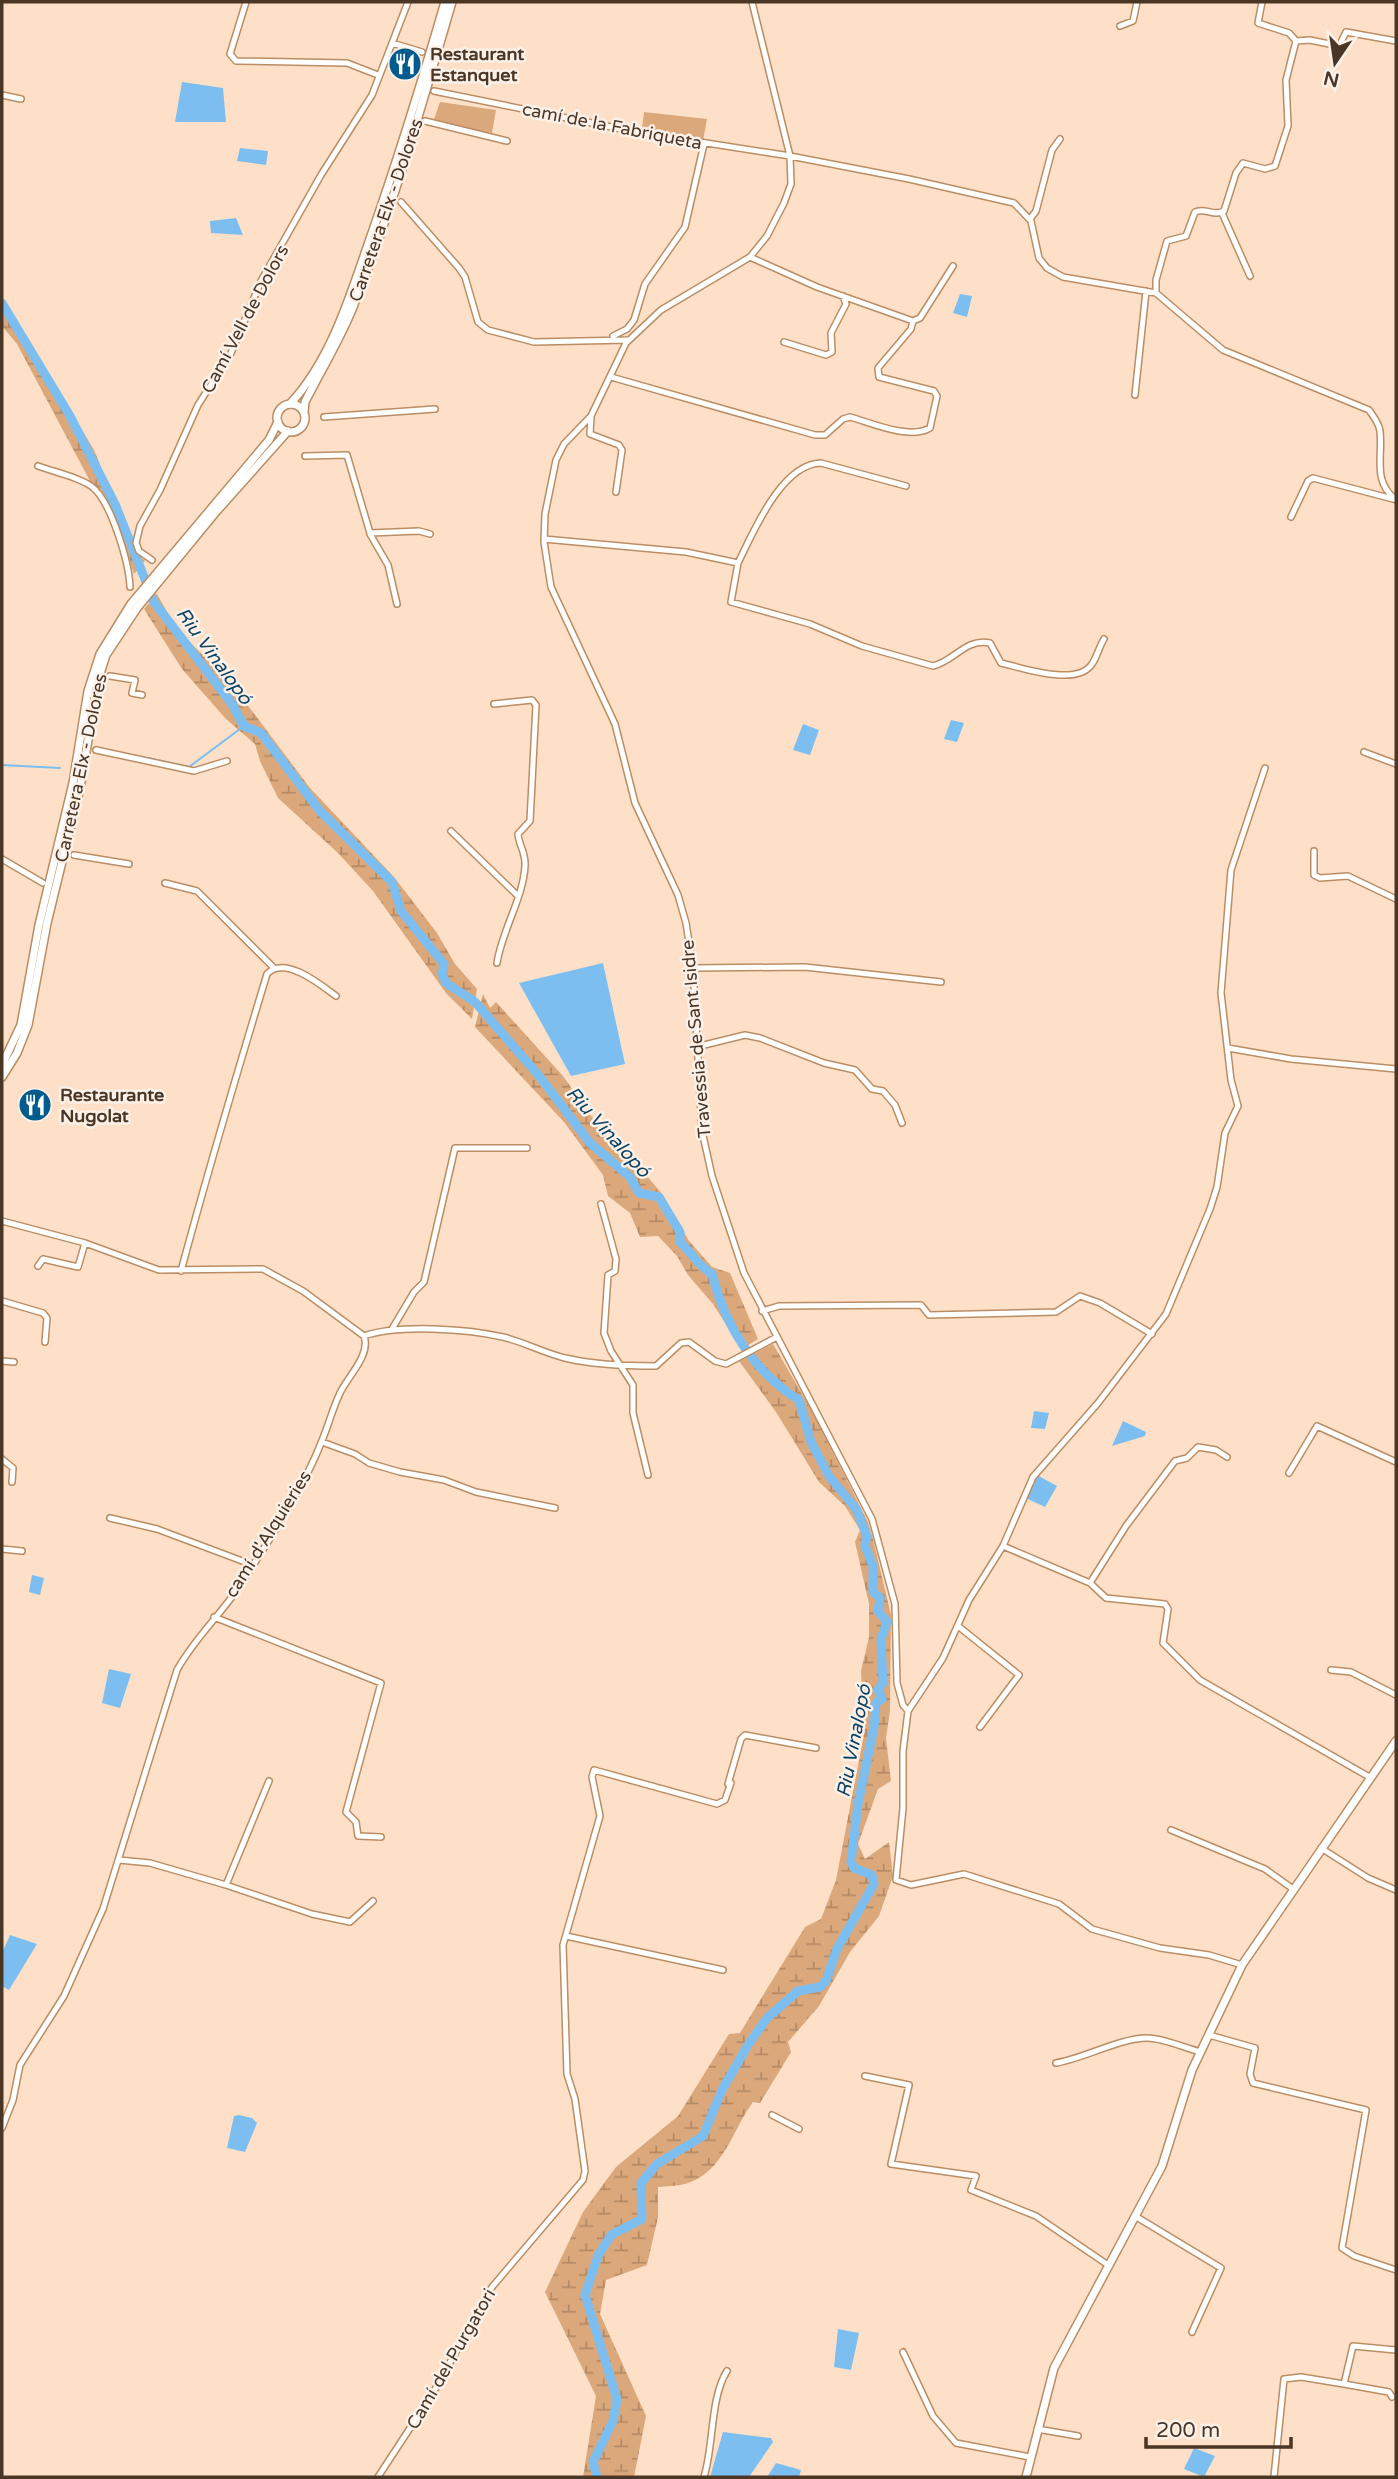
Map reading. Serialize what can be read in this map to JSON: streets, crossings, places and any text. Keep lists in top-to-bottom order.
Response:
{
  "streets": {
    "main road": ["Carretera Elx - Dolores"],
    "street": [
      "camí de la Fabriqueta",
      "Camí Vell de Dolors",
      "Travessia de Sant Isidre",
      "camí d'Alquieries",
      "Camí del Purgatori"
    ]
  },
  "crossings": [
    ["camí de la Fabriqueta", "Travessia de Sant Isidre"]
  ],
  "water": ["Riu Vinalopó"],
  "places": {
    "restaurant": ["Restaurant Estanquet", "Restaurante Nugolat"]
  },
  "scale_bar": "200 m",
  "north": "bottom"
}
